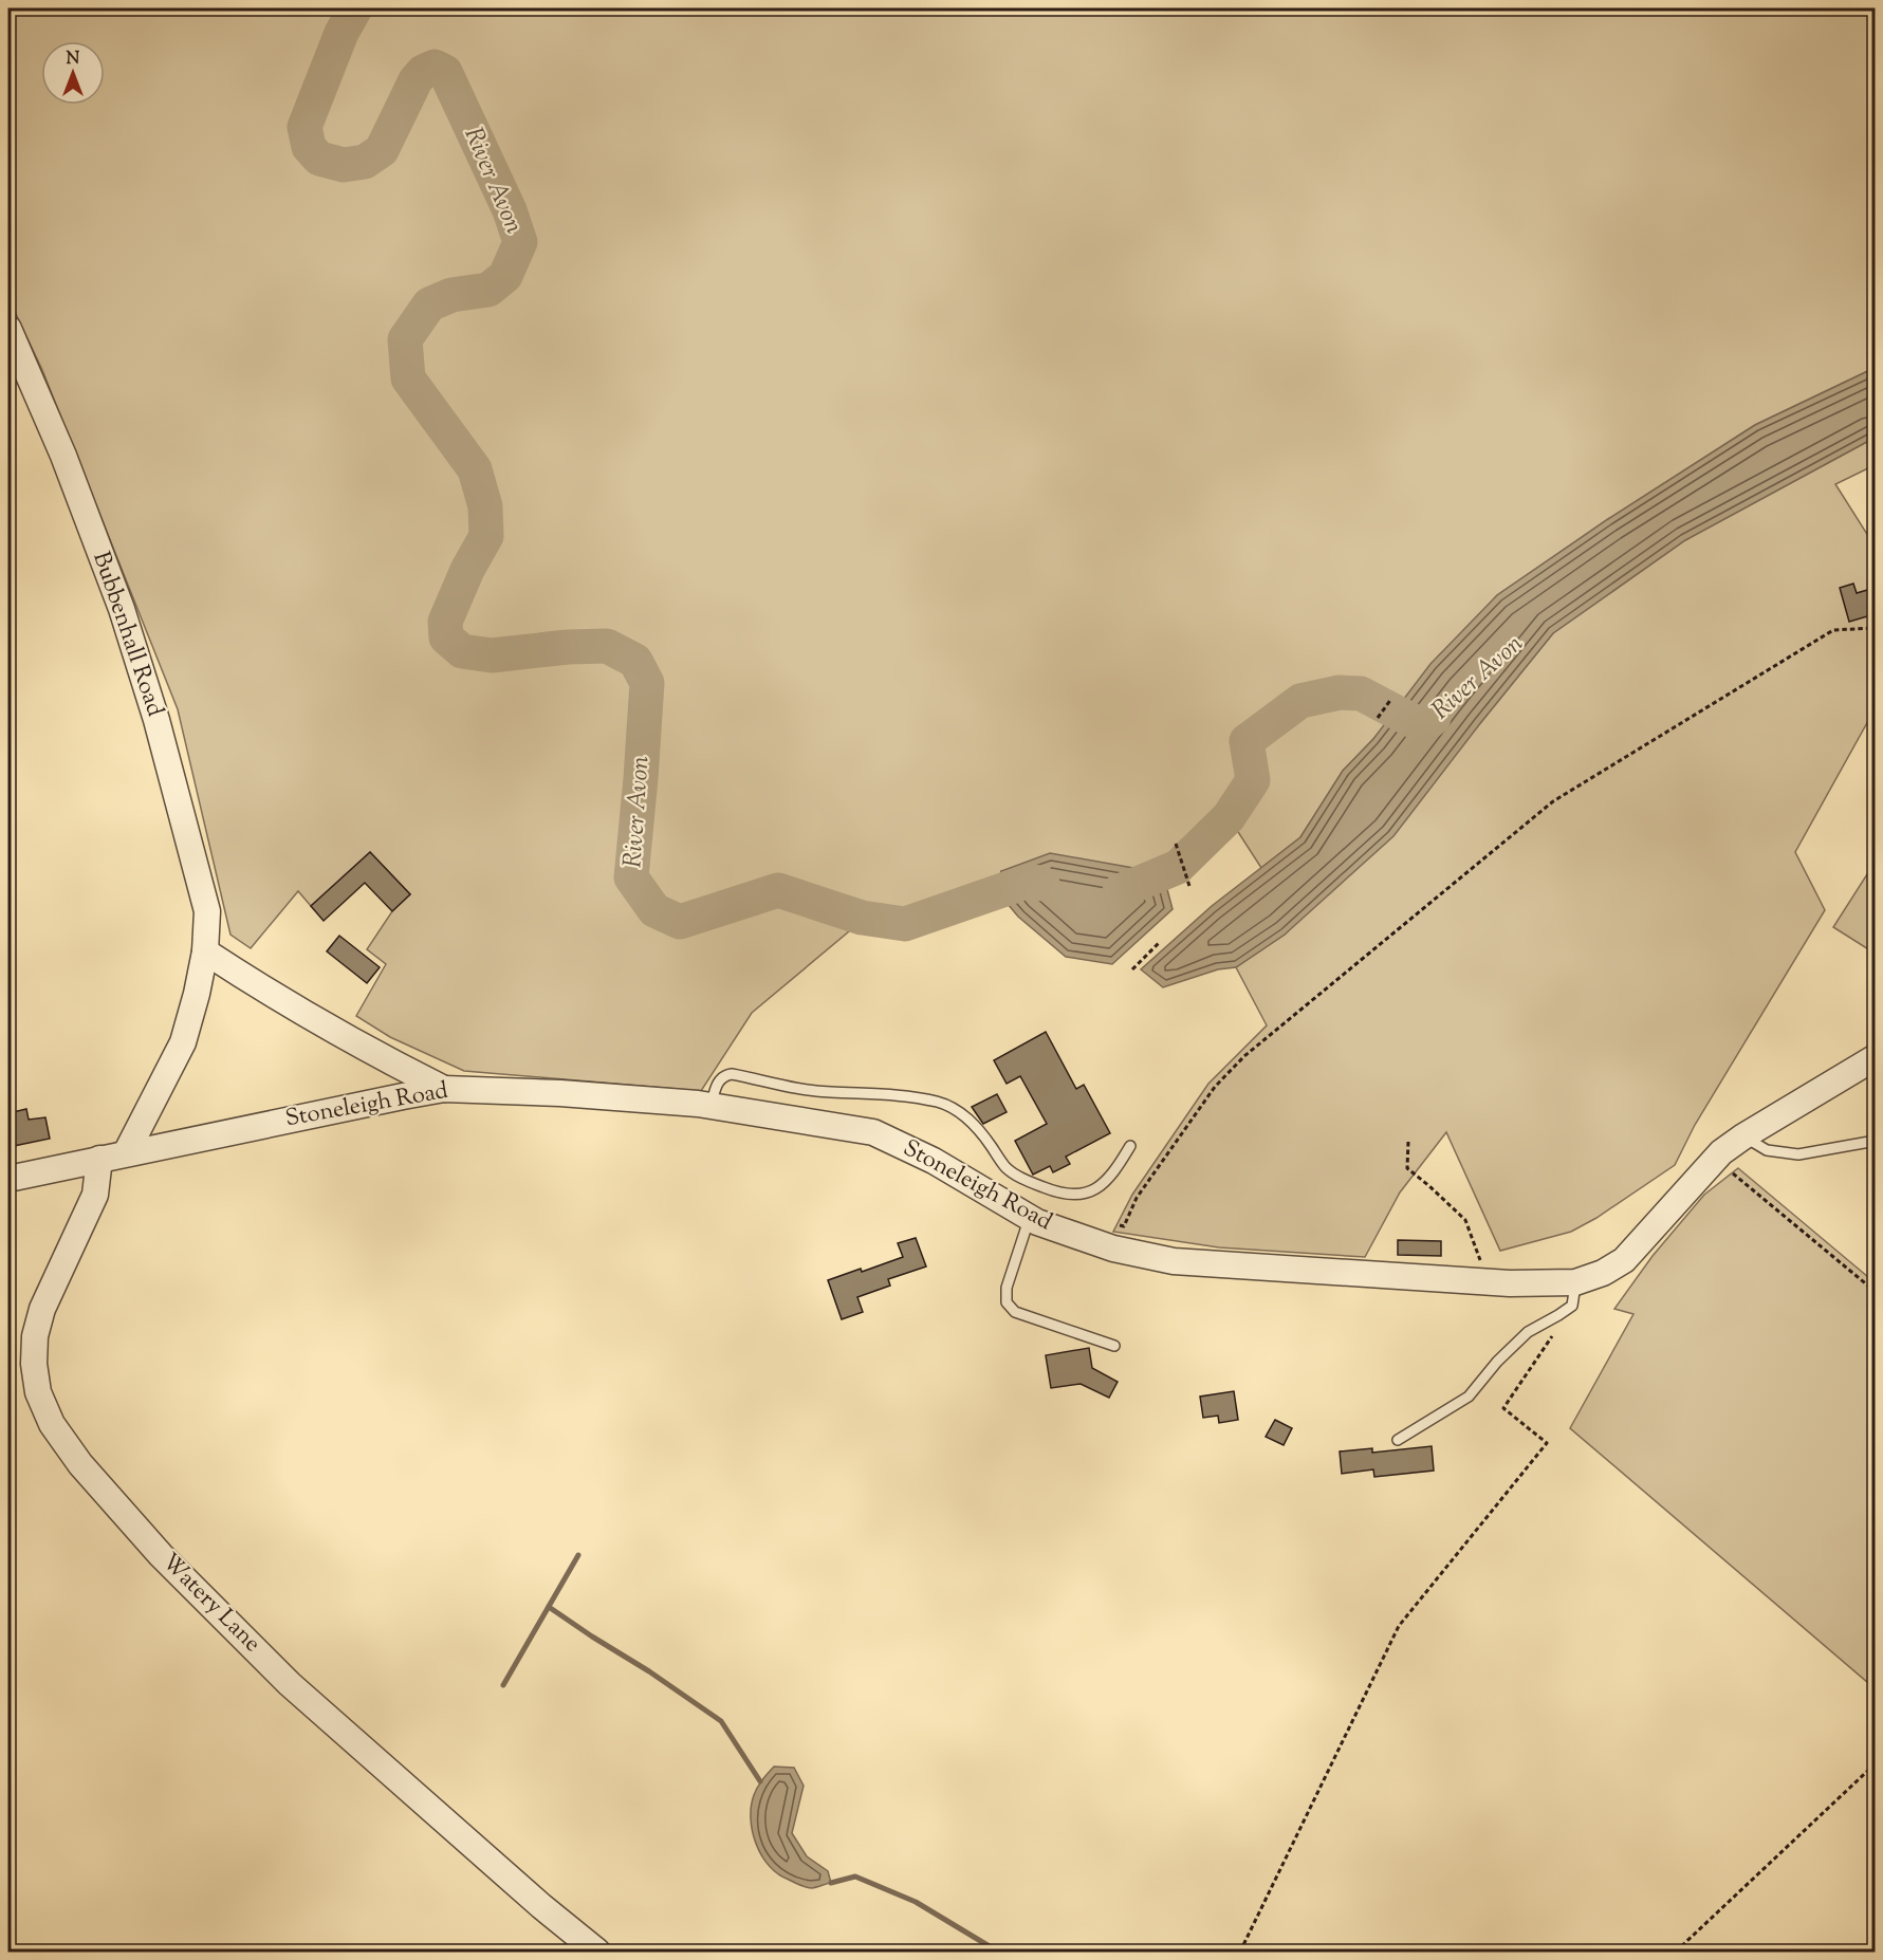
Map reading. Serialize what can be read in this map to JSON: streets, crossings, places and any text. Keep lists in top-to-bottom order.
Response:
{
  "streets": {
    "street": ["Bubbenhall Road", "Stoneleigh Road", "Watery Lane"]
  },
  "crossings": [
    ["Bubbenhall Road", "Stoneleigh Road"],
    ["Stoneleigh Road", "Watery Lane"]
  ],
  "water": ["River Avon"],
  "north": "top"
}
